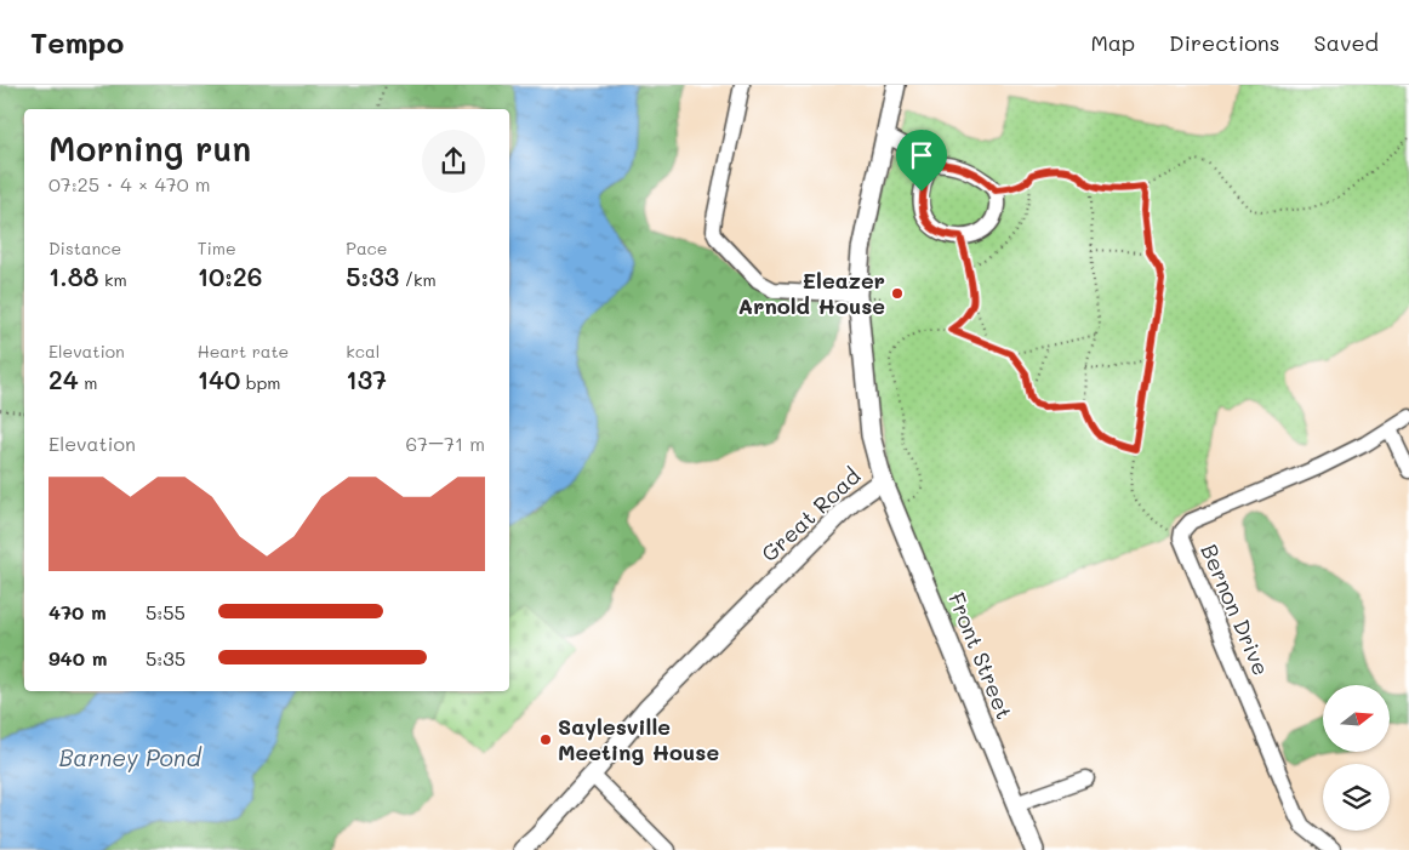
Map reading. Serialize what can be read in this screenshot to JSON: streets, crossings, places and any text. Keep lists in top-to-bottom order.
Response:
{
  "streets": {
    "main road": ["Great Road", "Front Street"],
    "street": ["Bernon Drive"]
  },
  "crossings": [
    ["Great Road", "Front Street"]
  ],
  "water": ["Barney Pond"],
  "places": ["Eleazer Arnold House", "Saylesville Meeting House"],
  "north": "right",
  "page": {
    "header": "Tempo",
    "nav": ["Map", "Directions", "Saved"],
    "heading": ["Morning run", "07:25 · 4 × 470 m"],
    "stats": [
      ["Distance", "1.88 km"],
      ["Time", "10:26"],
      ["Pace", "5:33 /km"],
      ["Elevation", "24 m"],
      ["Heart rate", "140 bpm"],
      ["kcal", "137"]
    ],
    "chart": ["Elevation", "67–71 m"],
    "list": [
      {
        "name": "470 m",
        "note": "5:55"
      },
      {
        "name": "940 m",
        "note": "5:35"
      }
    ]
  }
}
